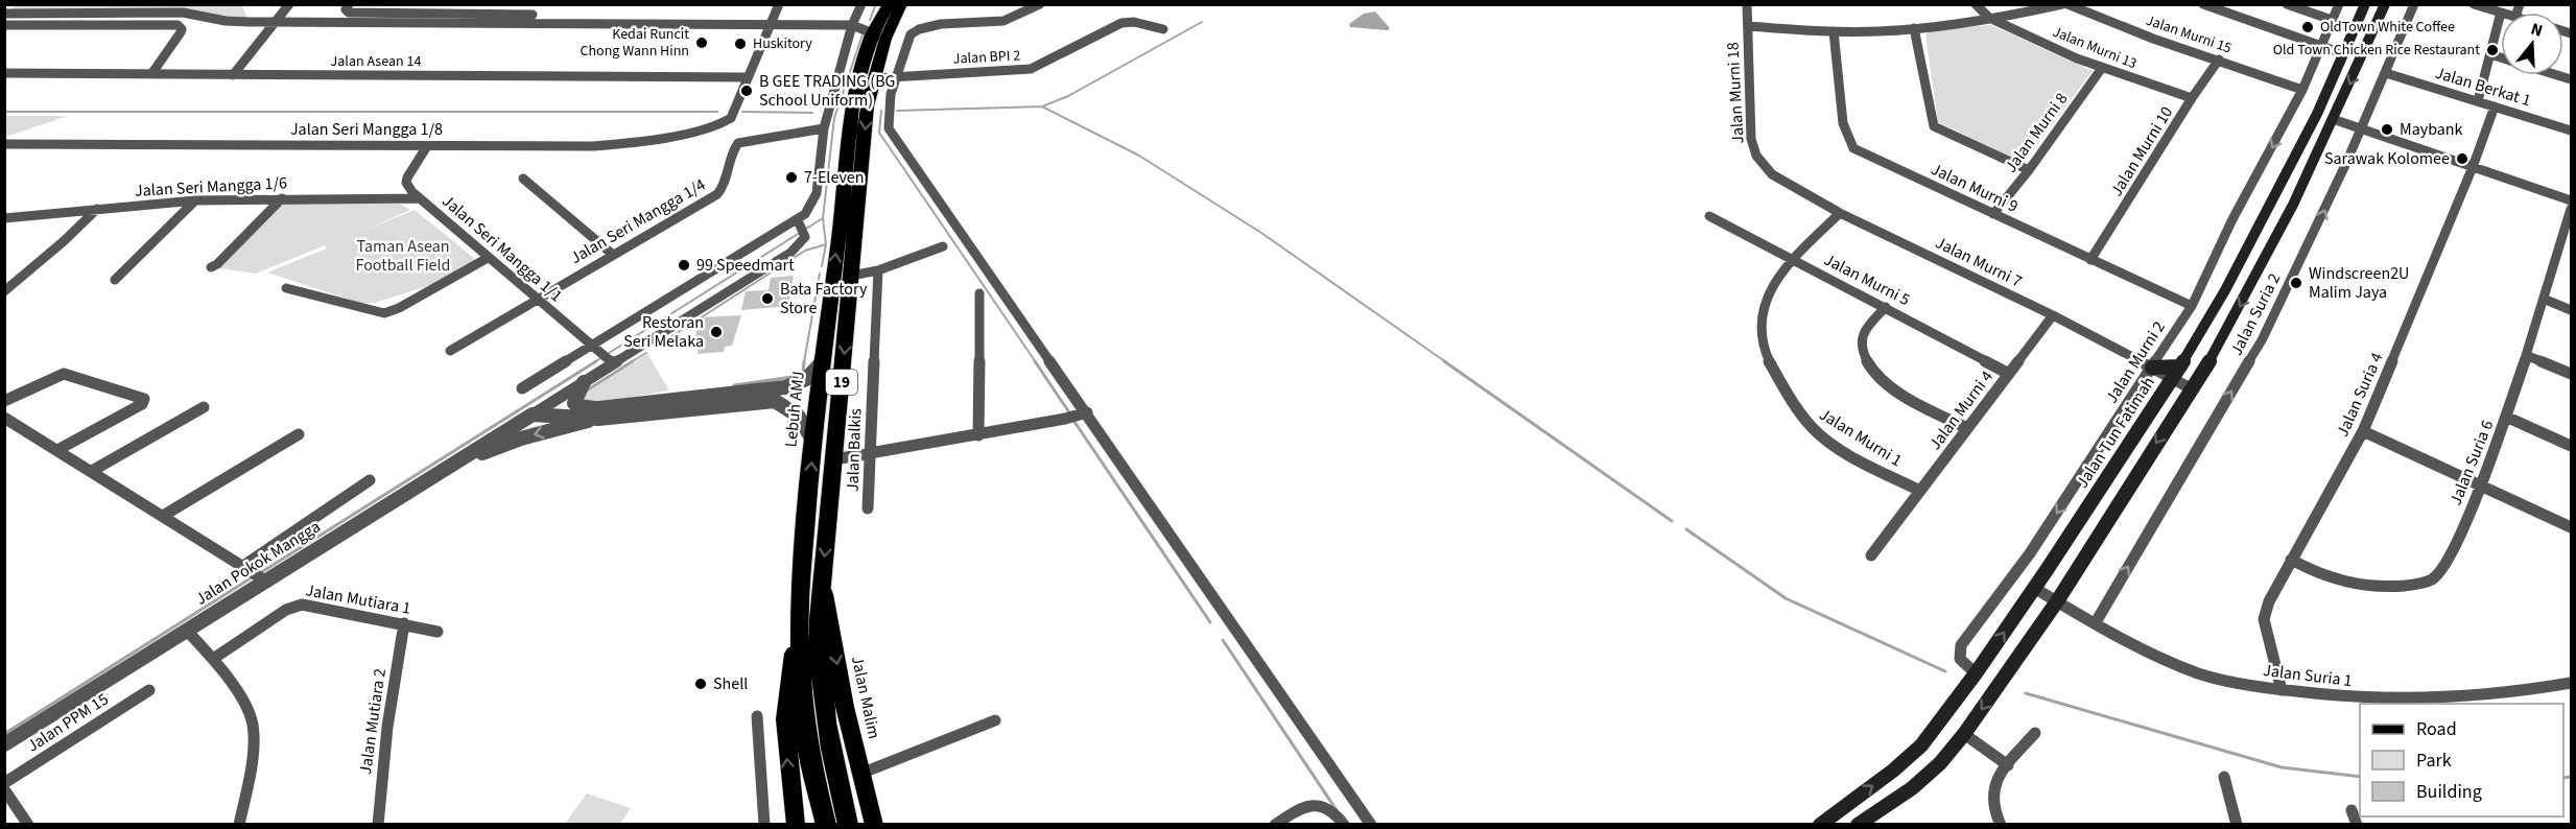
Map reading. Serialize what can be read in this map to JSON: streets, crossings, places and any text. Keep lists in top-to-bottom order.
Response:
{
  "streets": {
    "highway": ["19", "Lebuh AMJ"],
    "main road": ["Jalan Tun Fatimah", "Jalan Malim"],
    "street": [
      "Jalan Murni 15",
      "Jalan Murni 13",
      "Jalan BPI 2",
      "Jalan Asean 14",
      "Jalan Berkat 1",
      "Jalan Murni 18",
      "Jalan Seri Mangga 1/8",
      "Jalan Murni 8",
      "Jalan Murni 10",
      "Jalan Seri Mangga 1/6",
      "Jalan Murni 9",
      "Jalan Seri Mangga 1/4",
      "Jalan Seri Mangga 1/1",
      "Jalan Murni 7",
      "Jalan Murni 5",
      "Jalan Suria 2",
      "Jalan Murni 2",
      "Jalan Suria 4",
      "Jalan Murni 4",
      "Jalan Murni 1",
      "Jalan Balkis",
      "Jalan Suria 6",
      "Jalan Pokok Mangga",
      "Jalan Mutiara 1",
      "Jalan Suria 1",
      "Jalan Mutiara 2",
      "Jalan PPM 15"
    ]
  },
  "crossings": [
    ["Jalan Murni 15", "Jalan Murni 10"],
    ["Jalan Murni 15", "Jalan Murni 2"],
    ["Jalan Murni 13", "Jalan Murni 8"],
    ["Jalan Murni 13", "Jalan Murni 10"],
    ["Jalan BPI 2", "19"],
    ["Jalan Asean 14", "Jalan Seri Mangga 1/8"],
    ["Jalan Berkat 1", "Jalan Suria 2"],
    ["Jalan Berkat 1", "Jalan Suria 4"],
    ["Jalan Murni 18", "Jalan Murni 7"],
    ["Jalan Seri Mangga 1/8", "Jalan Seri Mangga 1/1"],
    ["Jalan Murni 8", "Jalan Murni 9"],
    ["Jalan Murni 10", "Jalan Murni 9"],
    ["Jalan Seri Mangga 1/6", "Jalan Seri Mangga 1/1"],
    ["Jalan Murni 9", "Jalan Murni 2"],
    ["Jalan Seri Mangga 1/4", "Jalan Seri Mangga 1/1"],
    ["Jalan Seri Mangga 1/1", "Jalan Pokok Mangga"],
    ["Jalan Murni 7", "Jalan Murni 2"],
    ["Jalan Murni 7", "Jalan Murni 4"],
    ["Jalan Murni 7", "Jalan Tun Fatimah"],
    ["Jalan Murni 7", "Jalan Murni 1"],
    ["Jalan Murni 5", "Jalan Murni 4"],
    ["Jalan Murni 5", "Jalan Murni 1"],
    ["Jalan Suria 2", "Jalan Suria 1"],
    ["Jalan Murni 2", "Jalan Tun Fatimah"],
    ["19", "Jalan Malim"],
    ["Jalan Suria 4", "Jalan Suria 6"],
    ["Jalan Suria 4", "Jalan Suria 1"],
    ["Jalan Murni 4", "Jalan Murni 1"],
    ["Jalan Tun Fatimah", "Jalan Suria 1"],
    ["Jalan Mutiara 1", "Jalan Mutiara 2"]
  ],
  "one_way": ["Jalan Suria 2", "Jalan Murni 2"],
  "parks": ["Taman Asean Football Field"],
  "places": [
    "OldTown White Coffee",
    "Kedai Runcit Chong Wann Hinn",
    "Huskitory",
    "Old Town Chicken Rice Restaurant",
    "B GEE TRADING (BG School Uniform)",
    "Maybank",
    "Sarawak Kolomee",
    "7-Eleven",
    "99 Speedmart",
    "Windscreen2U Malim Jaya",
    "Bata Factory Store",
    "Restoran Seri Melaka",
    "Shell"
  ],
  "legend": ["Road", "Park", "Building"],
  "north": "top"
}
